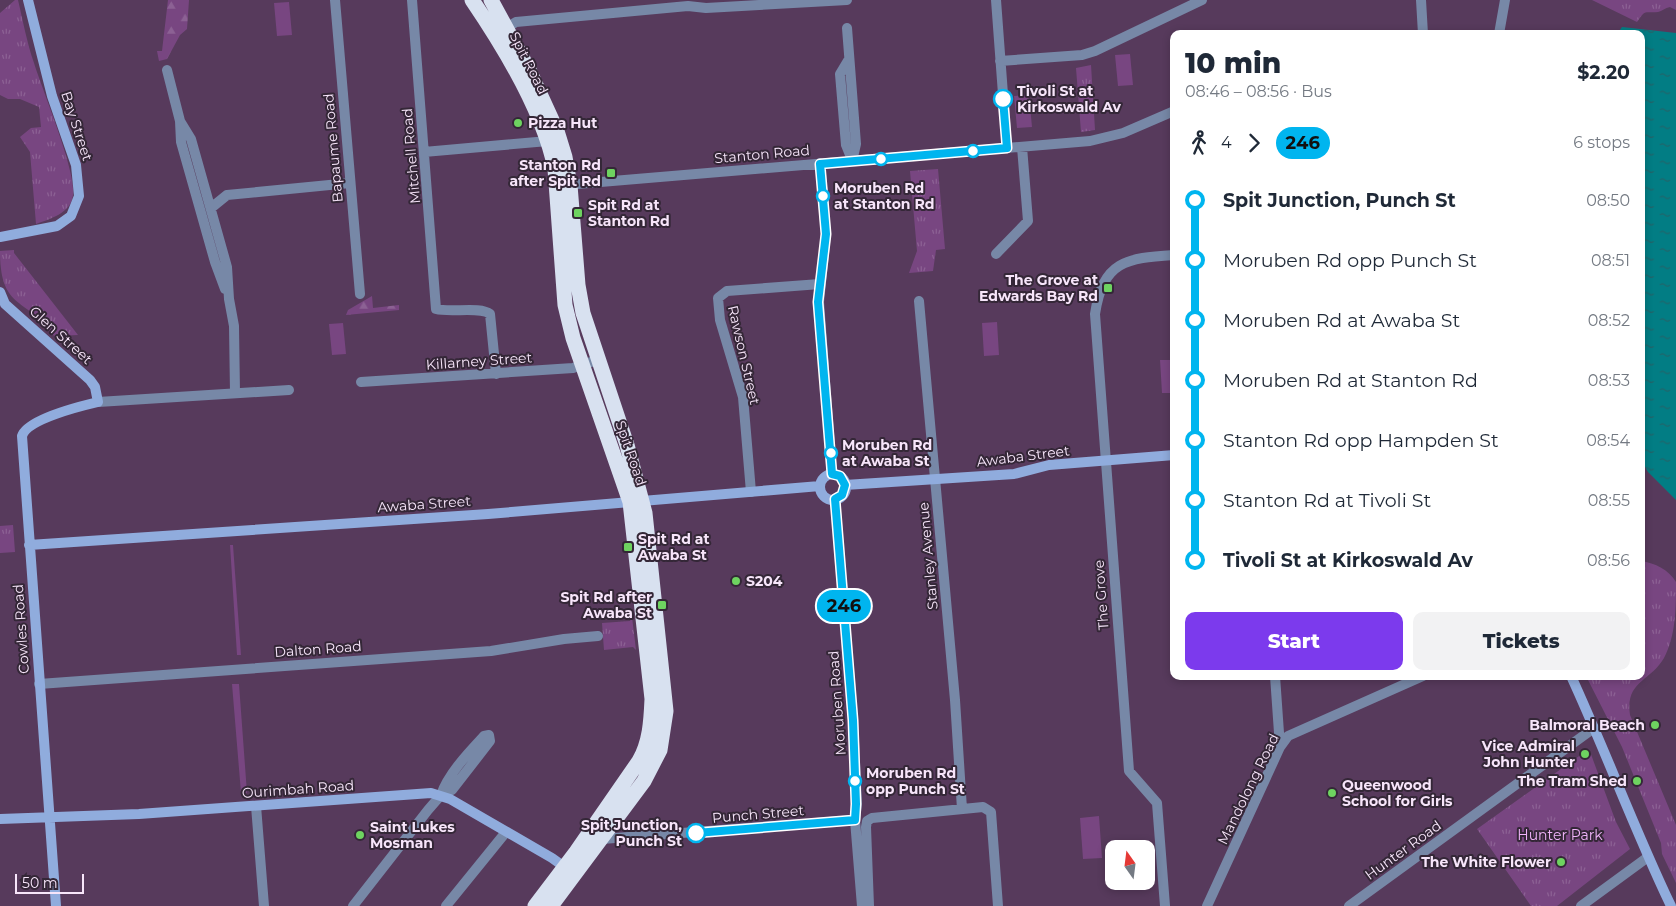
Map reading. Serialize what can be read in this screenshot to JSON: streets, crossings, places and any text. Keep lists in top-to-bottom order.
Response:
{
  "streets": {
    "highway": ["Spit Road"],
    "street": [
      "Bay Street",
      "Bapaume Road",
      "Stanton Road",
      "Mitchell Road",
      "Glen Street",
      "Rawson Street",
      "Killarney Street",
      "Awaba Street",
      "Stanley Avenue",
      "The Grove",
      "Cowles Road",
      "Dalton Road",
      "Moruben Road",
      "Ourimbah Road",
      "Mandolong Road",
      "Punch Street",
      "Hunter Road"
    ]
  },
  "crossings": [
    ["Spit Road", "Stanton Road"],
    ["Spit Road", "Killarney Street"],
    ["Spit Road", "Awaba Street"],
    ["Spit Road", "Ourimbah Road"],
    ["Spit Road", "Punch Street"],
    ["Mitchell Road", "Killarney Street"],
    ["Glen Street", "Cowles Road"],
    ["Rawson Street", "Awaba Street"],
    ["Awaba Street", "Stanley Avenue"],
    ["Awaba Street", "The Grove"],
    ["Awaba Street", "Cowles Road"],
    ["Awaba Street", "Moruben Road"],
    ["Cowles Road", "Dalton Road"],
    ["Cowles Road", "Ourimbah Road"],
    ["Moruben Road", "Punch Street"]
  ],
  "parks": ["Hunter Park"],
  "places": {
    "other": [
      "Tivoli St at Kirkoswald Av",
      "Pizza Hut",
      "Moruben Rd at Stanton Rd",
      "Moruben Rd at Awaba St",
      "S204",
      "Balmoral Beach",
      "Vice Admiral John Hunter",
      "Moruben Rd opp Punch St",
      "The Tram Shed",
      "Queenwood School for Girls",
      "Spit Junction, Punch St",
      "Saint Lukes Mosman",
      "The White Flower"
    ],
    "transit": [
      "Stanton Rd after Spit Rd",
      "Spit Rd at Stanton Rd",
      "The Grove at Edwards Bay Rd",
      "Spit Rd at Awaba St",
      "Spit Rd after Awaba St"
    ]
  },
  "lines": ["bus line 246"],
  "scale_bar": "50 m",
  "north": "top",
  "page": {
    "on_map": "246",
    "heading": ["10 min", "08:46 – 08:56 · Bus", "$2.20"],
    "legs": ["4", "246", "6 stops"],
    "list": [
      {
        "name": "Spit Junction, Punch St",
        "value": "08:50"
      },
      {
        "name": "Moruben Rd opp Punch St",
        "value": "08:51"
      },
      {
        "name": "Moruben Rd at Awaba St",
        "value": "08:52"
      },
      {
        "name": "Moruben Rd at Stanton Rd",
        "value": "08:53"
      },
      {
        "name": "Stanton Rd opp Hampden St",
        "value": "08:54"
      },
      {
        "name": "Stanton Rd at Tivoli St",
        "value": "08:55"
      },
      {
        "name": "Tivoli St at Kirkoswald Av",
        "value": "08:56"
      }
    ],
    "buttons": ["Start", "Tickets"],
    "scale": "50 m"
  }
}
